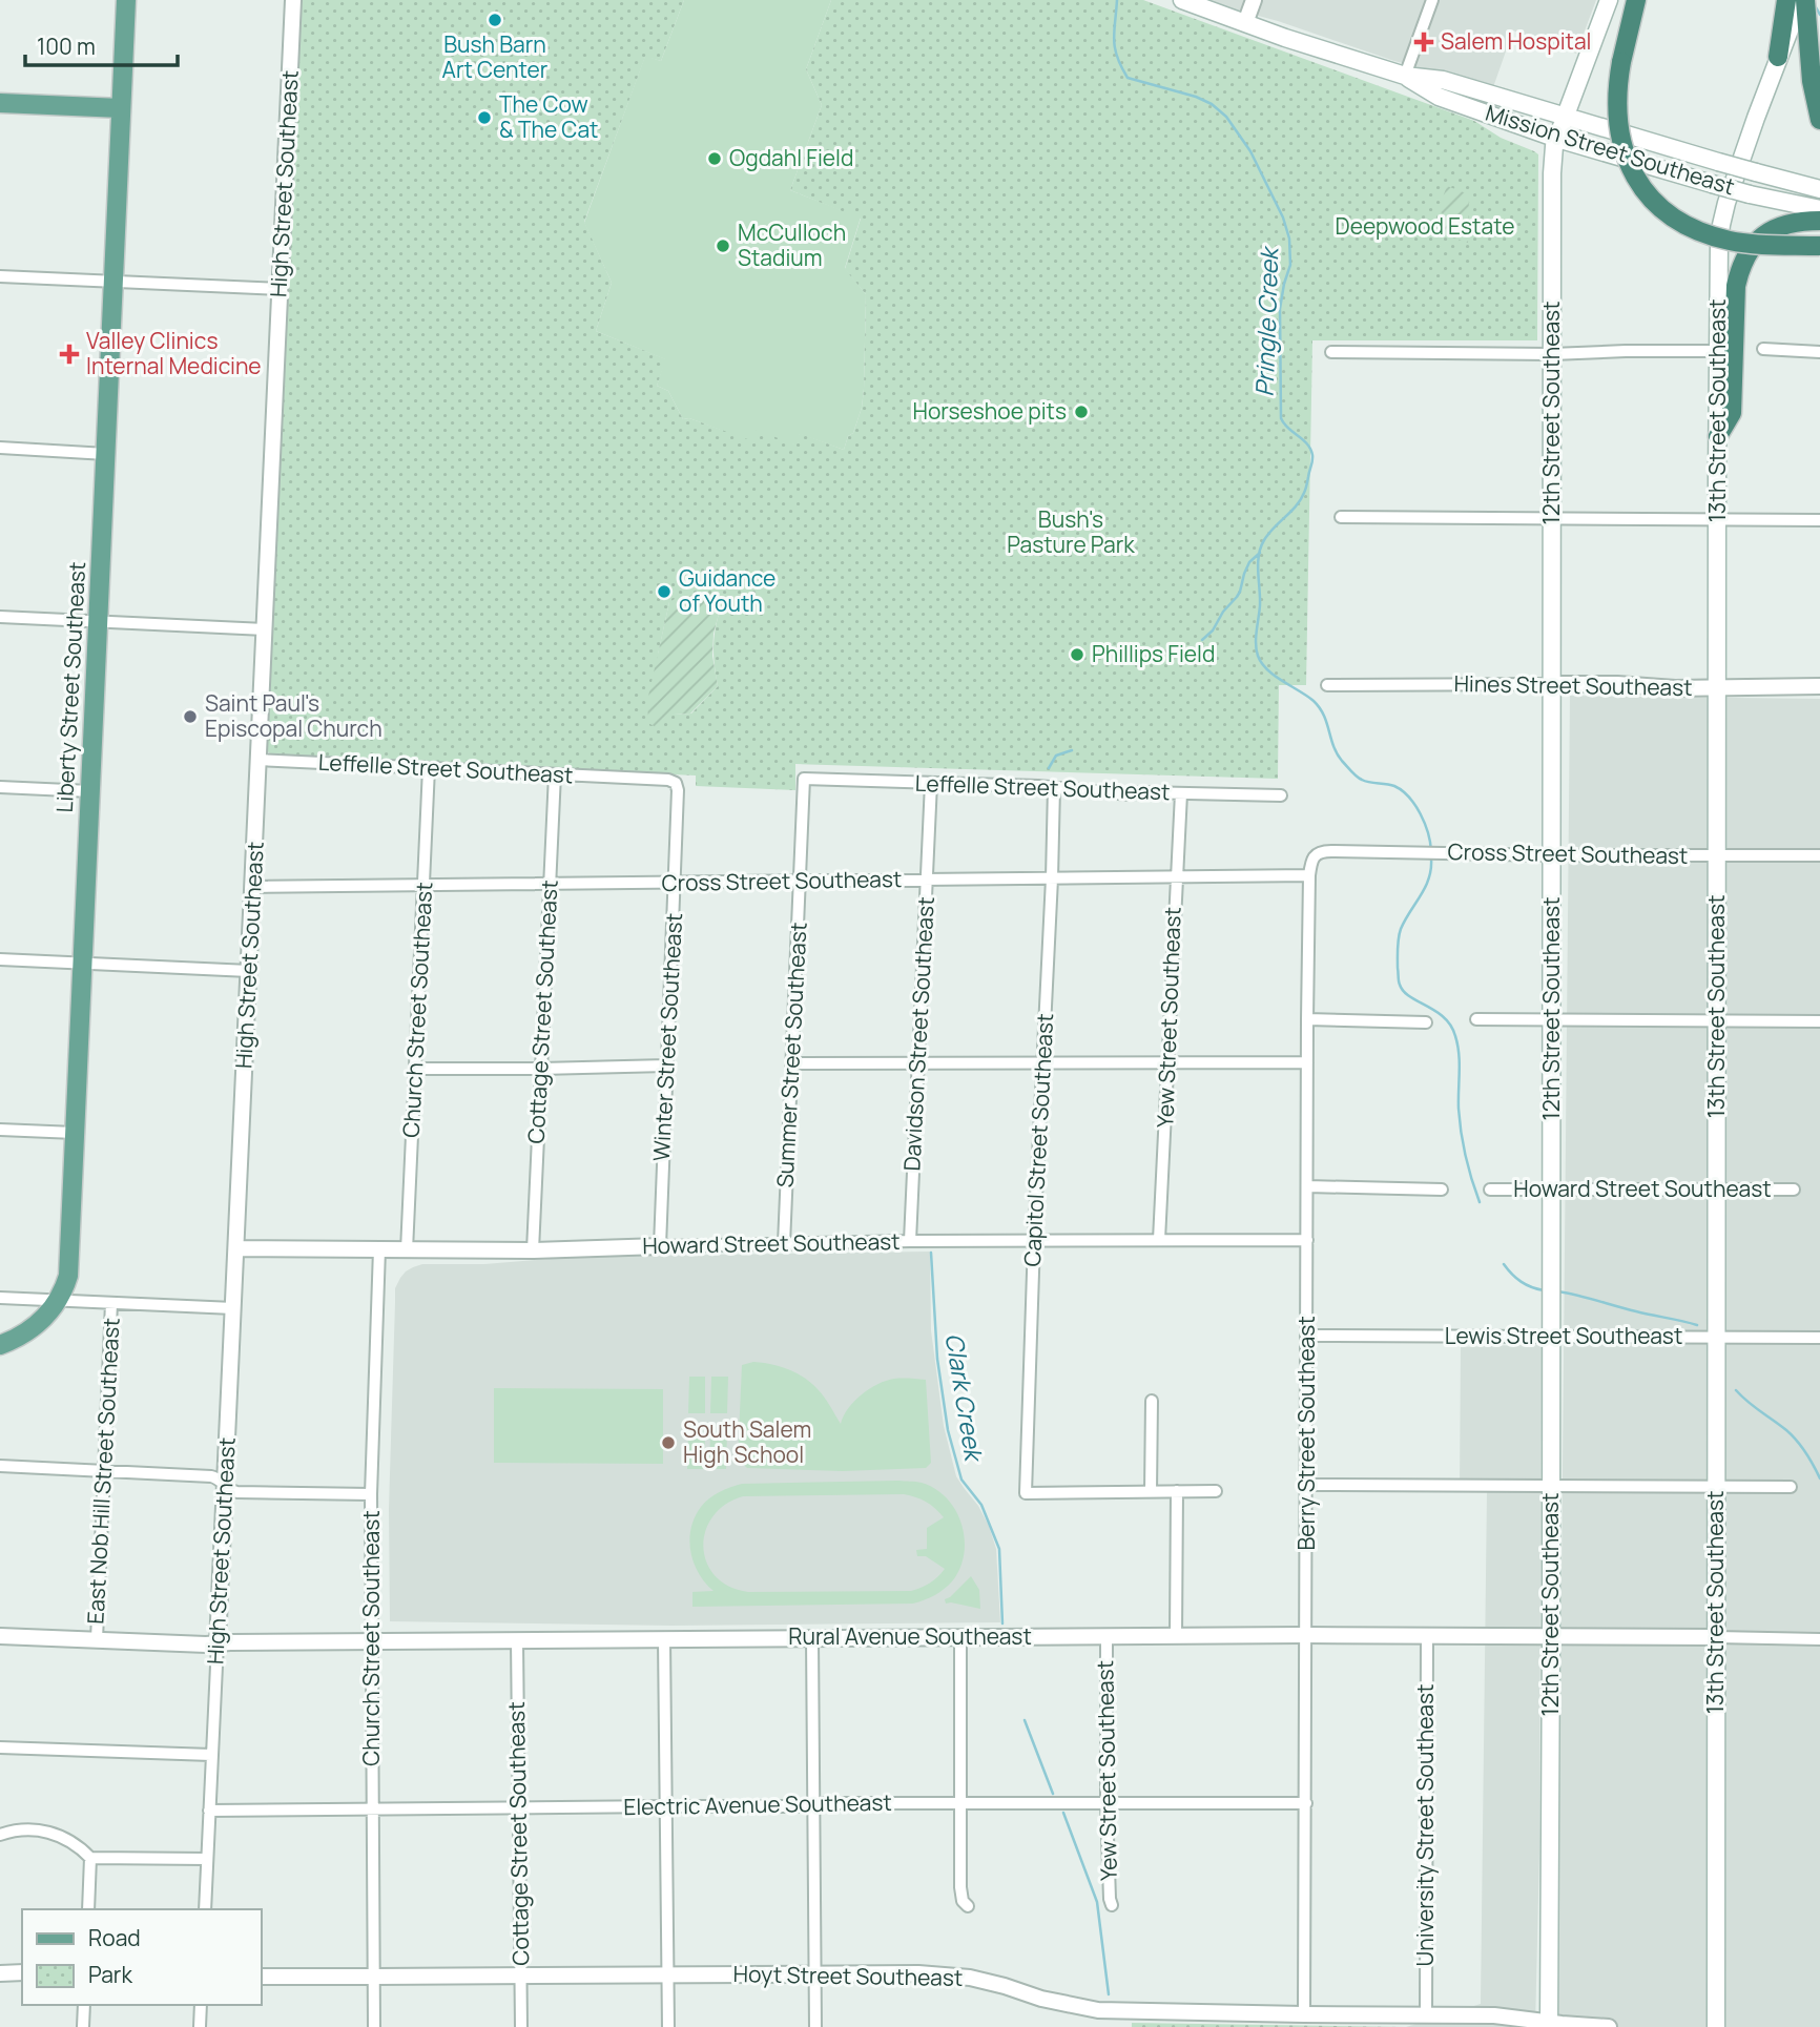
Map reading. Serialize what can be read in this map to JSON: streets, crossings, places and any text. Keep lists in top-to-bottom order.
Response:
{
  "streets": {
    "main road": [
      "Mission Street Southeast",
      "13th Street Southeast",
      "12th Street Southeast",
      "Liberty Street Southeast"
    ],
    "street": [
      "High Street Southeast",
      "Hines Street Southeast",
      "Leffelle Street Southeast",
      "Cross Street Southeast",
      "Church Street Southeast",
      "Cottage Street Southeast",
      "Yew Street Southeast",
      "Davidson Street Southeast",
      "Winter Street Southeast",
      "Summer Street Southeast",
      "Capitol Street Southeast",
      "Howard Street Southeast",
      "Lewis Street Southeast",
      "Berry Street Southeast",
      "East Nob Hill Street Southeast",
      "Rural Avenue Southeast",
      "Electric Avenue Southeast",
      "University Street Southeast",
      "Hoyt Street Southeast"
    ]
  },
  "crossings": [
    ["Mission Street Southeast", "12th Street Southeast"],
    ["High Street Southeast", "Leffelle Street Southeast"],
    ["High Street Southeast", "Cross Street Southeast"],
    ["High Street Southeast", "Howard Street Southeast"],
    ["High Street Southeast", "Rural Avenue Southeast"],
    ["High Street Southeast", "Electric Avenue Southeast"],
    ["13th Street Southeast", "Hines Street Southeast"],
    ["13th Street Southeast", "Cross Street Southeast"],
    ["13th Street Southeast", "Howard Street Southeast"],
    ["13th Street Southeast", "Lewis Street Southeast"],
    ["13th Street Southeast", "Rural Avenue Southeast"],
    ["12th Street Southeast", "Hines Street Southeast"],
    ["12th Street Southeast", "Cross Street Southeast"],
    ["12th Street Southeast", "Howard Street Southeast"],
    ["12th Street Southeast", "Lewis Street Southeast"],
    ["12th Street Southeast", "Rural Avenue Southeast"],
    ["12th Street Southeast", "Hoyt Street Southeast"],
    ["Leffelle Street Southeast", "Church Street Southeast"],
    ["Leffelle Street Southeast", "Cottage Street Southeast"],
    ["Leffelle Street Southeast", "Yew Street Southeast"],
    ["Leffelle Street Southeast", "Davidson Street Southeast"],
    ["Leffelle Street Southeast", "Winter Street Southeast"],
    ["Leffelle Street Southeast", "Summer Street Southeast"],
    ["Leffelle Street Southeast", "Capitol Street Southeast"],
    ["Cross Street Southeast", "Church Street Southeast"],
    ["Cross Street Southeast", "Cottage Street Southeast"],
    ["Cross Street Southeast", "Yew Street Southeast"],
    ["Cross Street Southeast", "Davidson Street Southeast"],
    ["Cross Street Southeast", "Winter Street Southeast"],
    ["Cross Street Southeast", "Summer Street Southeast"],
    ["Cross Street Southeast", "Capitol Street Southeast"],
    ["Cross Street Southeast", "Berry Street Southeast"],
    ["Church Street Southeast", "Howard Street Southeast"],
    ["Church Street Southeast", "Rural Avenue Southeast"],
    ["Church Street Southeast", "Electric Avenue Southeast"],
    ["Church Street Southeast", "Hoyt Street Southeast"],
    ["Cottage Street Southeast", "Howard Street Southeast"],
    ["Cottage Street Southeast", "Rural Avenue Southeast"],
    ["Cottage Street Southeast", "Electric Avenue Southeast"],
    ["Cottage Street Southeast", "Hoyt Street Southeast"],
    ["Yew Street Southeast", "Howard Street Southeast"],
    ["Yew Street Southeast", "Rural Avenue Southeast"],
    ["Yew Street Southeast", "Electric Avenue Southeast"],
    ["Davidson Street Southeast", "Howard Street Southeast"],
    ["Winter Street Southeast", "Howard Street Southeast"],
    ["Summer Street Southeast", "Howard Street Southeast"],
    ["Capitol Street Southeast", "Howard Street Southeast"],
    ["Howard Street Southeast", "Berry Street Southeast"],
    ["Lewis Street Southeast", "Berry Street Southeast"],
    ["Berry Street Southeast", "Rural Avenue Southeast"],
    ["Berry Street Southeast", "Electric Avenue Southeast"],
    ["Berry Street Southeast", "Hoyt Street Southeast"],
    ["East Nob Hill Street Southeast", "Rural Avenue Southeast"],
    ["Rural Avenue Southeast", "University Street Southeast"],
    ["University Street Southeast", "Hoyt Street Southeast"]
  ],
  "water": ["Pringle Creek", "Clark Creek"],
  "parks": ["Deepwood Estate", "Bush's Pasture Park"],
  "places": {
    "other": [
      "Bush Barn Art Center",
      "The Cow & The Cat",
      "Ogdahl Field",
      "McCulloch Stadium",
      "Horseshoe pits",
      "Guidance of Youth",
      "Phillips Field",
      "Saint Paul's Episcopal Church",
      "South Salem High School"
    ],
    "health": ["Salem Hospital", "Valley Clinics Internal Medicine"]
  },
  "legend": ["Road", "Park"],
  "scale_bar": "100 m"
}
